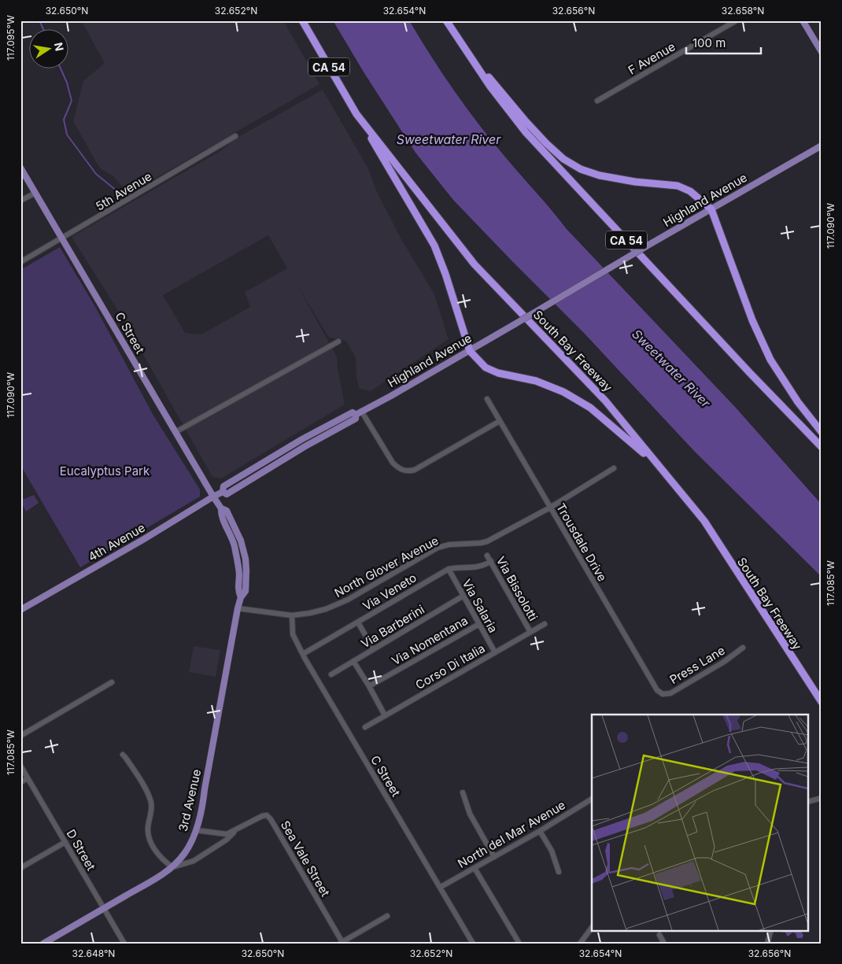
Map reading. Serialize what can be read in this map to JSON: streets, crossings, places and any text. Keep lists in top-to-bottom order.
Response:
{
  "streets": {
    "highway": ["CA 54", "South Bay Freeway"],
    "main road": [
      "Highland Avenue",
      "C Street",
      "4th Avenue",
      "3rd Avenue"
    ],
    "street": [
      "F Avenue",
      "5th Avenue",
      "Trousdale Drive",
      "North Glover Avenue",
      "Via Bissolotti",
      "Via Veneto",
      "Via Salaria",
      "Via Barberini",
      "Via Nomentana",
      "Press Lane",
      "Corso Di Italia",
      "North del Mar Avenue",
      "D Street",
      "Sea Vale Street"
    ]
  },
  "crossings": [
    ["5th Avenue", "C Street"],
    ["Highland Avenue", "4th Avenue"],
    ["C Street", "4th Avenue"],
    ["C Street", "North Glover Avenue"],
    ["C Street", "Via Veneto"],
    ["C Street", "3rd Avenue"],
    ["C Street", "North del Mar Avenue"],
    ["Trousdale Drive", "North Glover Avenue"],
    ["Trousdale Drive", "Press Lane"],
    ["North Glover Avenue", "3rd Avenue"],
    ["Via Bissolotti", "Via Veneto"],
    ["Via Bissolotti", "Corso Di Italia"],
    ["Via Veneto", "Via Salaria"],
    ["Via Salaria", "Via Barberini"],
    ["Via Salaria", "Via Nomentana"],
    ["Via Salaria", "Corso Di Italia"],
    ["3rd Avenue", "D Street"],
    ["3rd Avenue", "Sea Vale Street"]
  ],
  "water": ["Sweetwater River"],
  "parks": ["Eucalyptus Park"],
  "scale_bar": "100 m",
  "north": "right",
  "coordinates": [
    "32.650°N",
    "32.652°N",
    "32.654°N",
    "32.656°N",
    "32.658°N",
    "117.095°W",
    "117.090°W",
    "117.085°W",
    "32.648°N"
  ]
}
